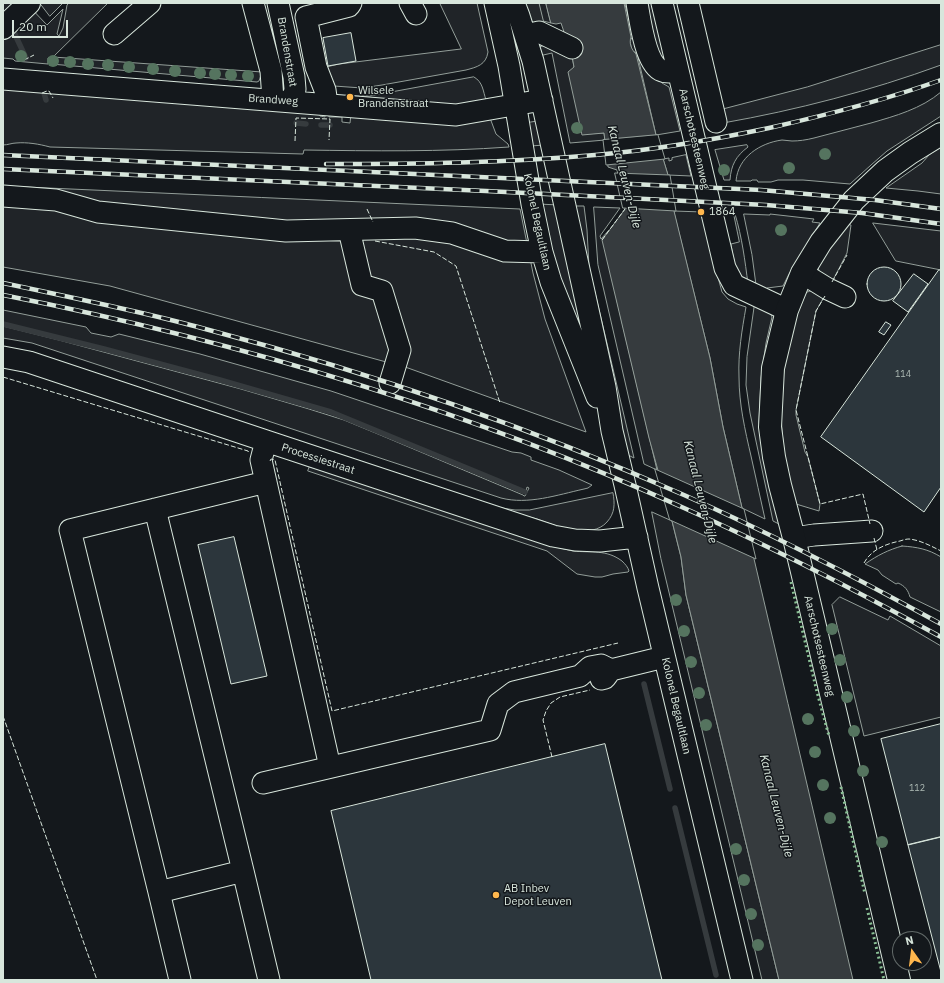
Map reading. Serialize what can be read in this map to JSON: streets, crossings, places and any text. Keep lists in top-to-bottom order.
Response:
{
  "streets": {
    "main road": ["Aarschotsesteenweg"],
    "street": [
      "Brandenstraat",
      "Brandweg",
      "Kolonel Begaultlaan",
      "Processiestraat"
    ]
  },
  "crossings": [
    ["Brandenstraat", "Brandweg"],
    ["Brandweg", "Kolonel Begaultlaan"],
    ["Kolonel Begaultlaan", "Processiestraat"]
  ],
  "water": ["Kanaal Leuven-Dijle"],
  "places": ["Wilsele Brandenstraat", "1864", "AB Inbev Depot Leuven"],
  "house_numbers": ["114", "112"],
  "scale_bar": "20 m",
  "north": "top"
}
